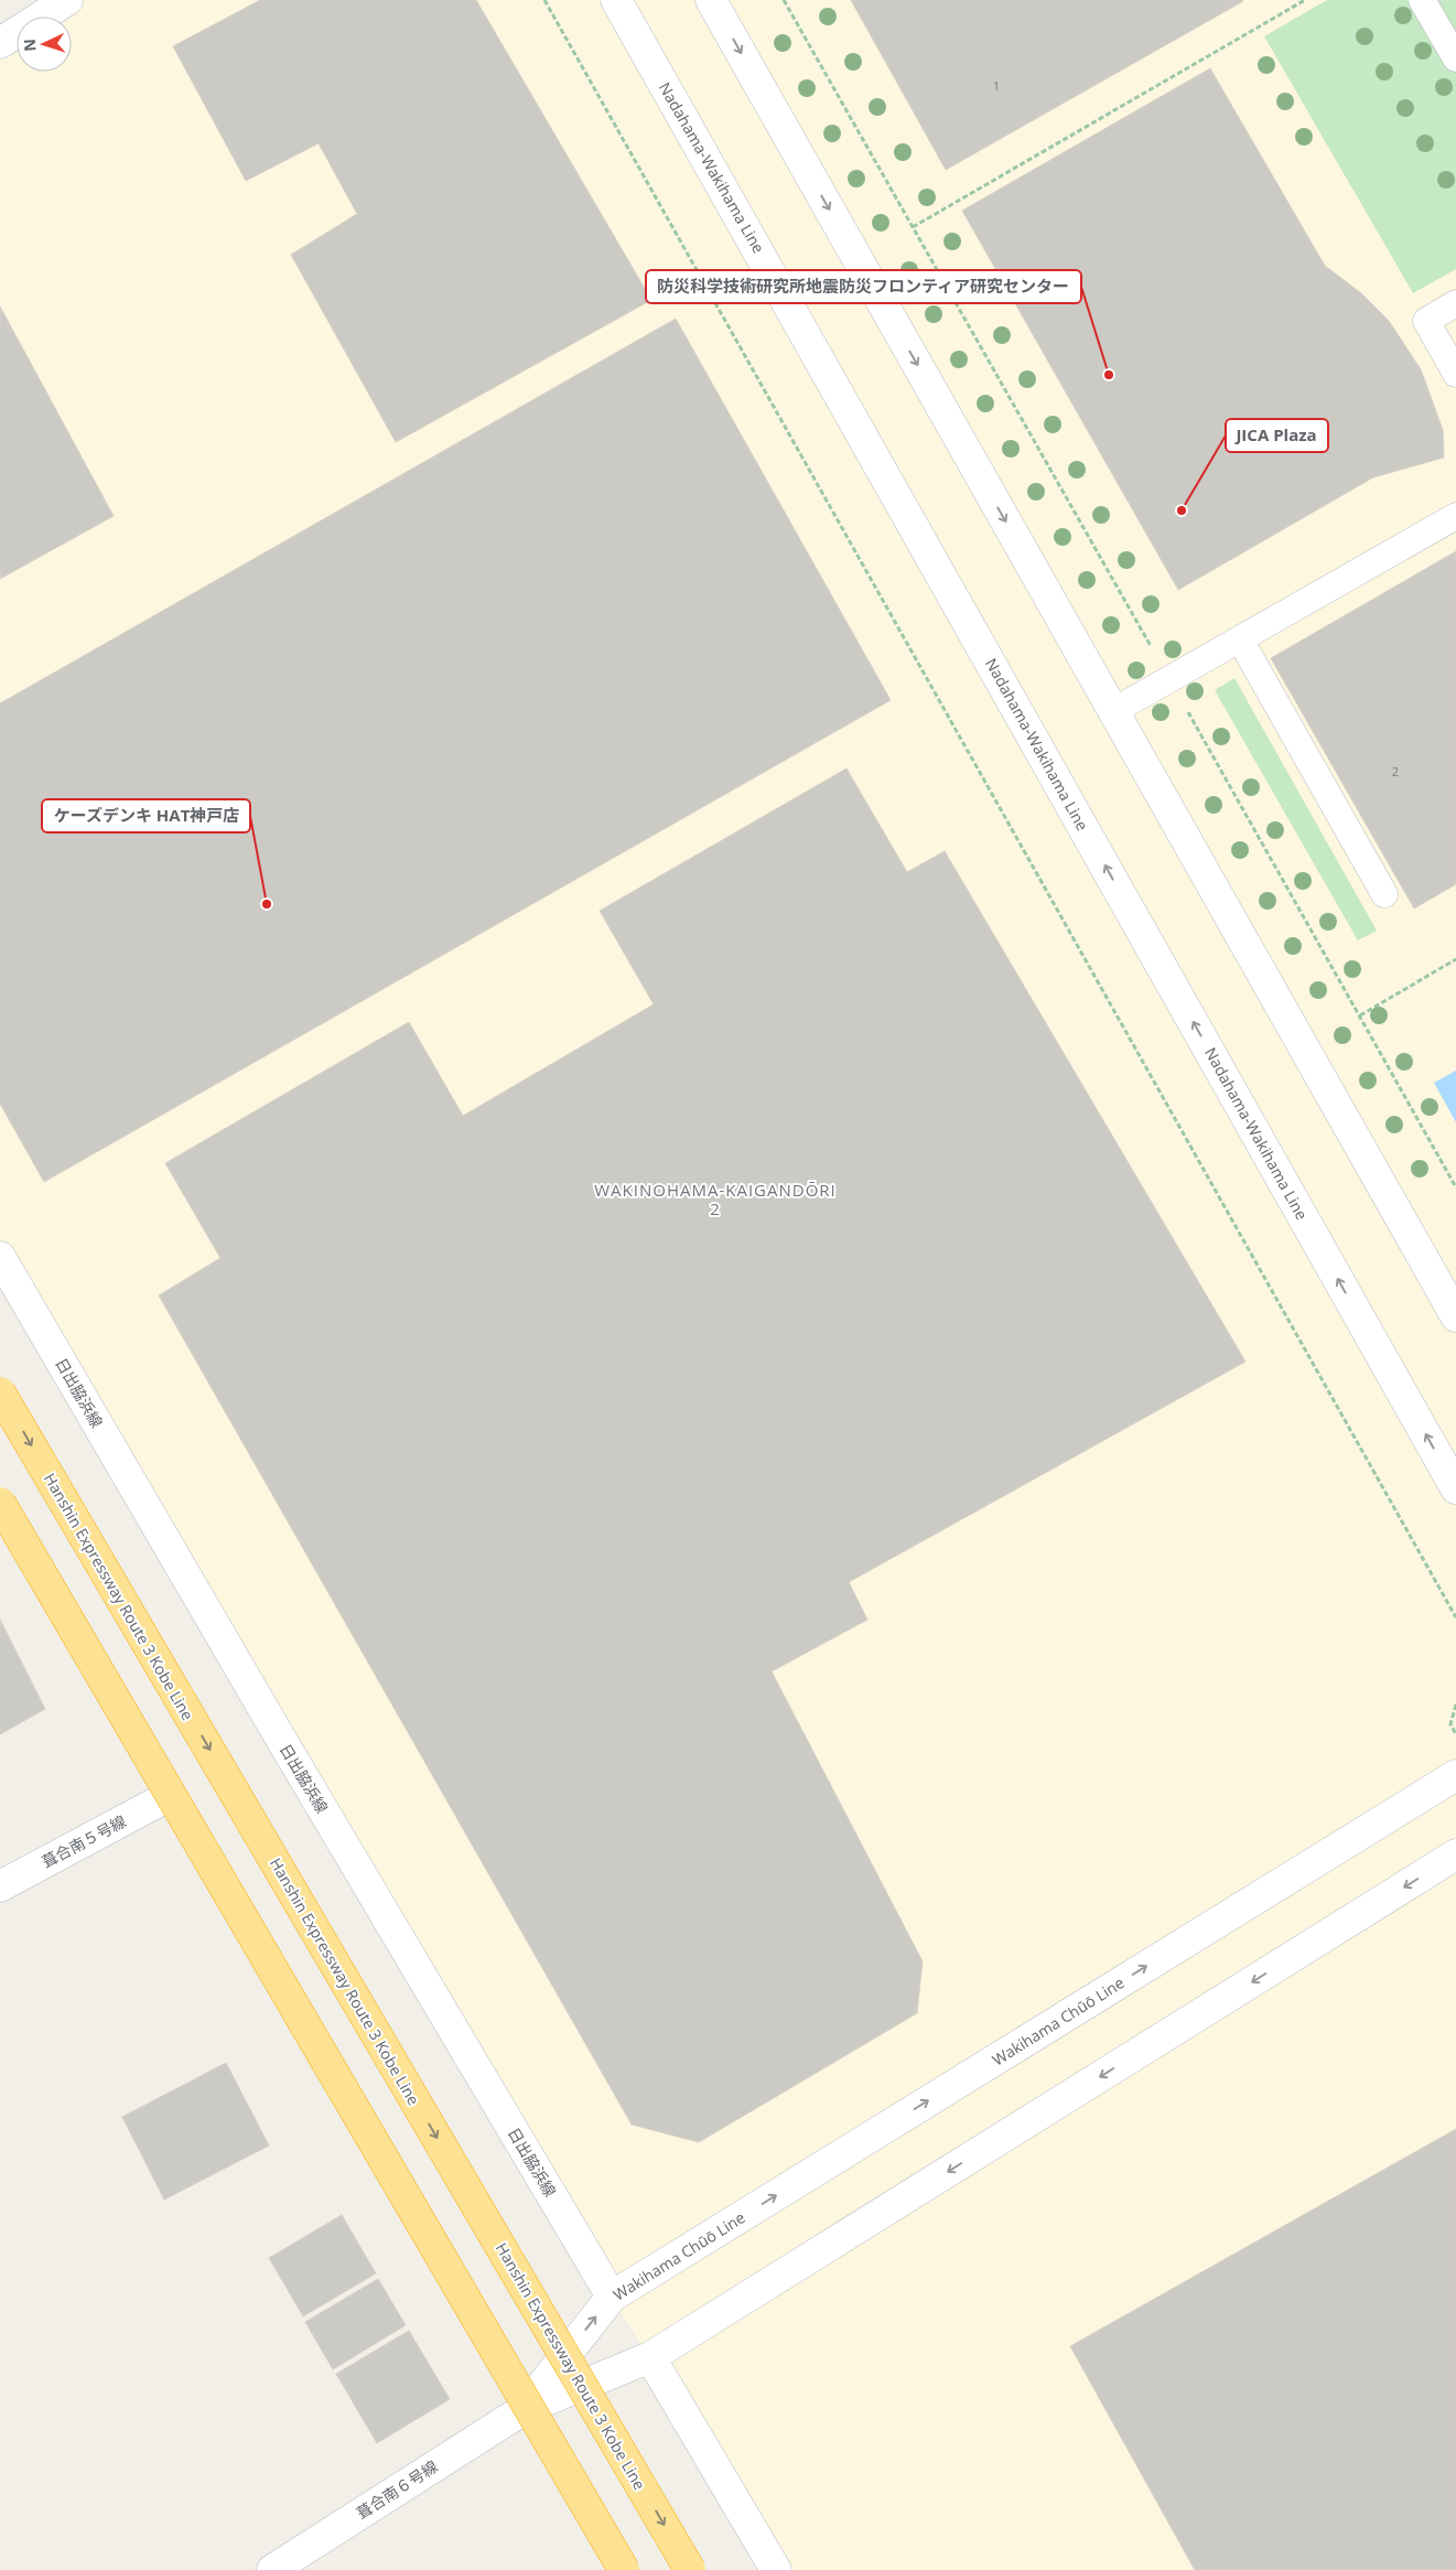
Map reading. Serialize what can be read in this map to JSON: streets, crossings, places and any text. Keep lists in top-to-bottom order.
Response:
{
  "streets": {
    "highway": ["Hanshin Expressway Route 3 Kobe Line"],
    "street": [
      "Nadahama-Wakihama Line",
      "日出脇浜線",
      "葺合南５号線",
      "Wakihama Chūō Line",
      "葺合南６号線"
    ]
  },
  "crossings": [
    ["日出脇浜線", "Wakihama Chūō Line"],
    ["Wakihama Chūō Line", "葺合南６号線"]
  ],
  "districts": ["WAKINOHAMA-KAIGANDŌRI 2"],
  "places": ["防災科学技術研究所地震防災フロンティア研究センター", "JICA Plaza", "ケーズデンキ HAT神戸店"],
  "house_numbers": ["1", "2"],
  "north": "left"
}
